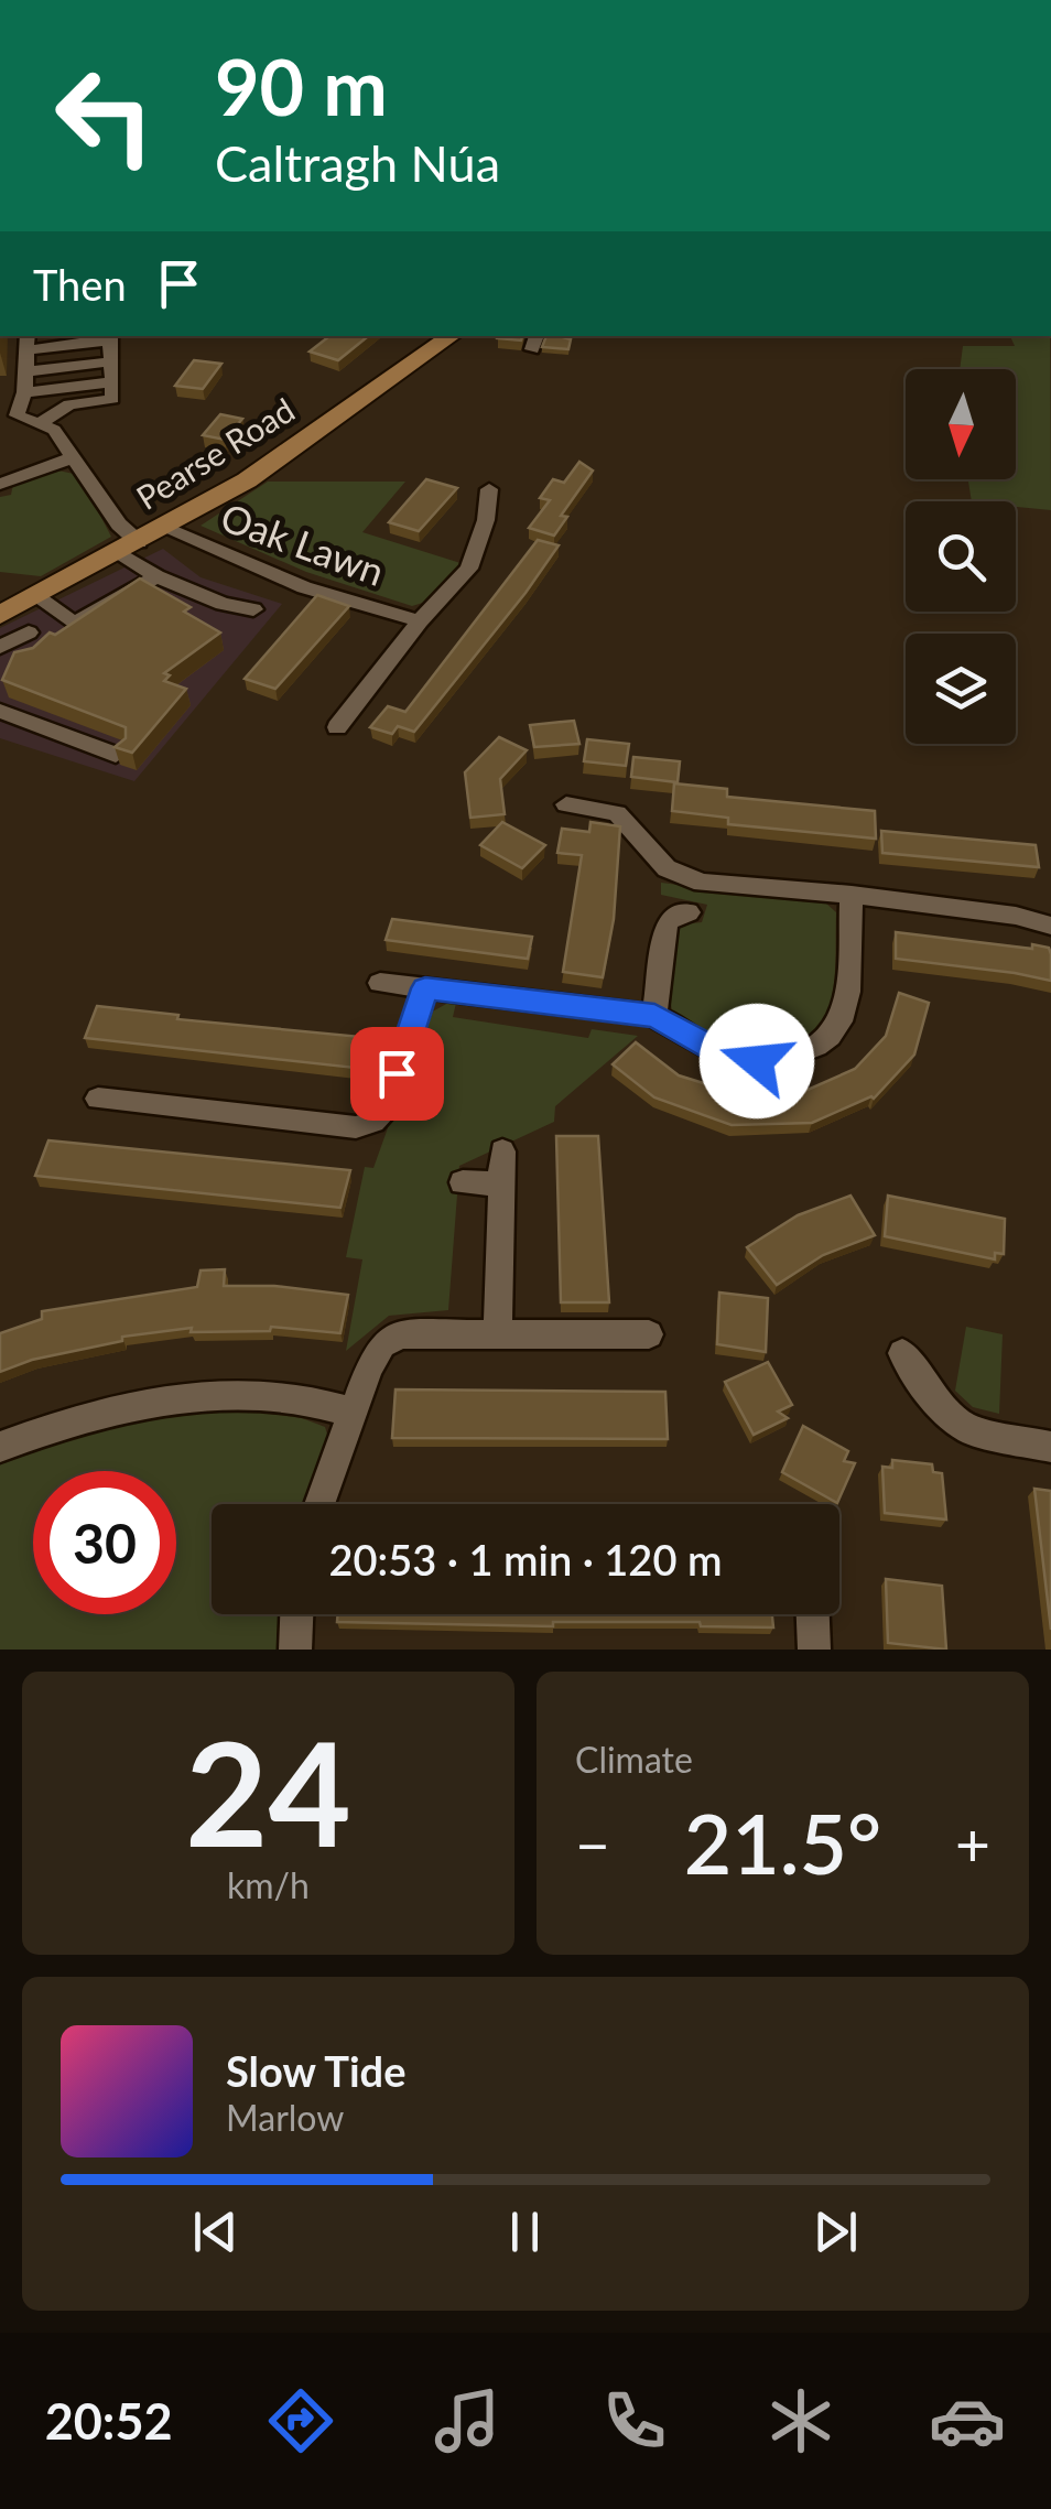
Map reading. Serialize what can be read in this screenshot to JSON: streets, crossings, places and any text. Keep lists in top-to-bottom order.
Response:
{
  "streets": {
    "main road": ["Pearse Road"],
    "street": ["Oak Lawn"]
  },
  "crossings": [
    ["Pearse Road", "Oak Lawn"]
  ],
  "north": "bottom",
  "page": {
    "turn": ["90 m", "Caltragh Núa"],
    "then": "Then",
    "limit": "30",
    "trip": "20:53 · 1 min · 120 m",
    "tile": [
      ["24", "km/h"],
      "Climate"
    ],
    "heat": ["−", "21.5°", "+"],
    "song": ["Slow Tide", "Marlow"],
    "tabs": "20:52"
  }
}
